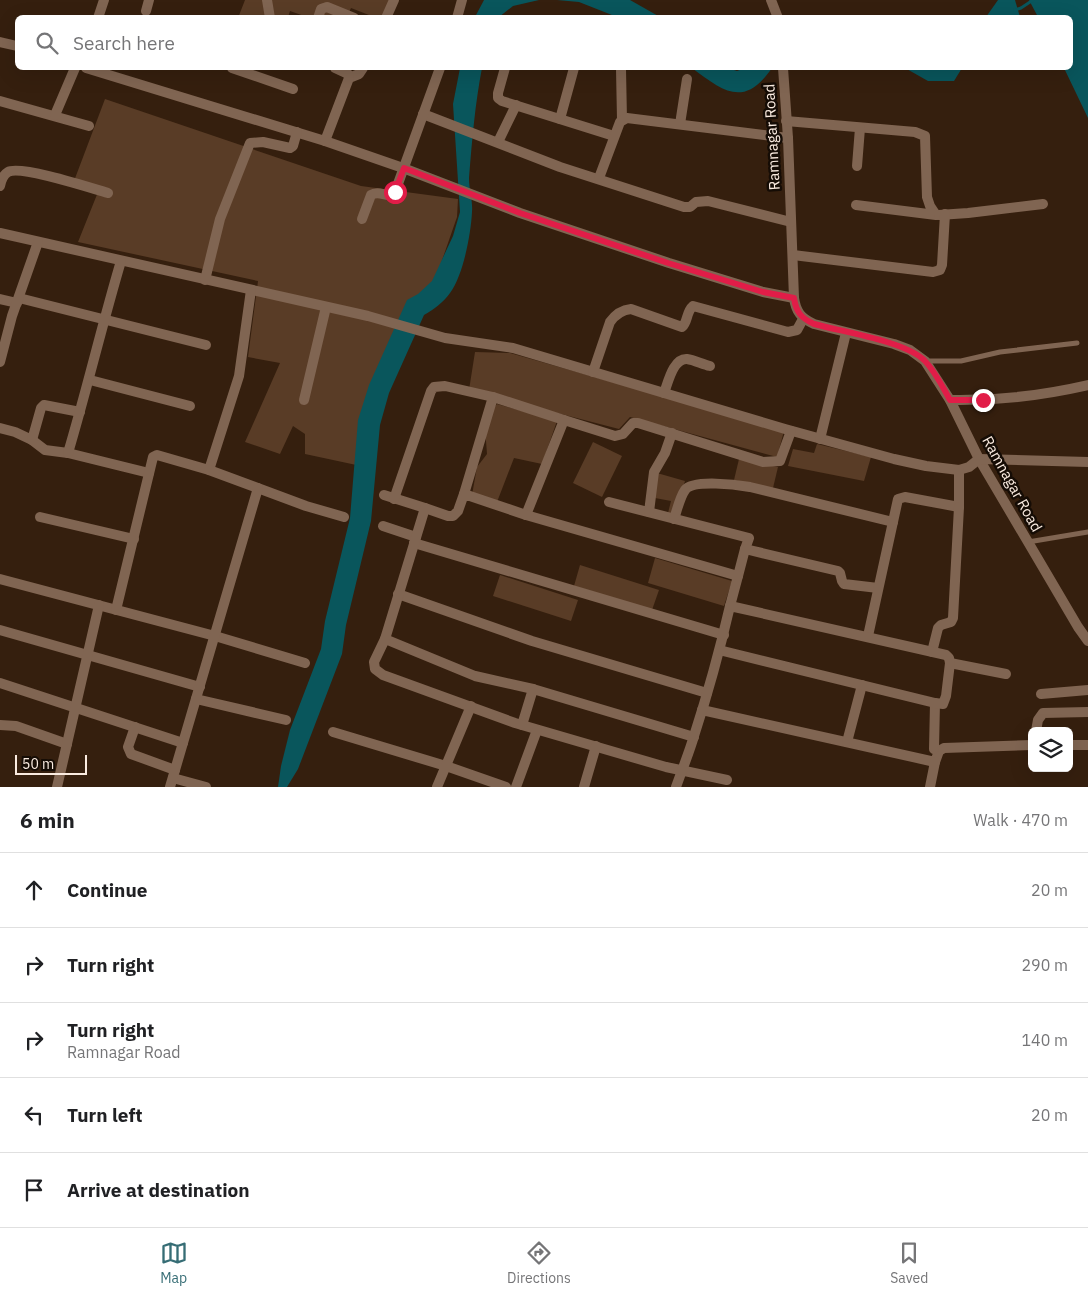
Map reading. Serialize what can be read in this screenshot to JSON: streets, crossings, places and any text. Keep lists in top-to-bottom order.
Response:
{
  "streets": {
    "street": ["Ramnagar Road"]
  },
  "scale_bar": "50 m",
  "page": {
    "search": "Search here",
    "scale": "50 m",
    "heading": ["6 min", "Walk · 470 m"],
    "list": [
      ["Continue", "20 m"],
      ["Turn right", "290 m"],
      ["Turn right", "Ramnagar Road", "140 m"],
      ["Turn left", "20 m"],
      "Arrive at destination"
    ],
    "nav": ["Map", "Directions", "Saved"]
  }
}
